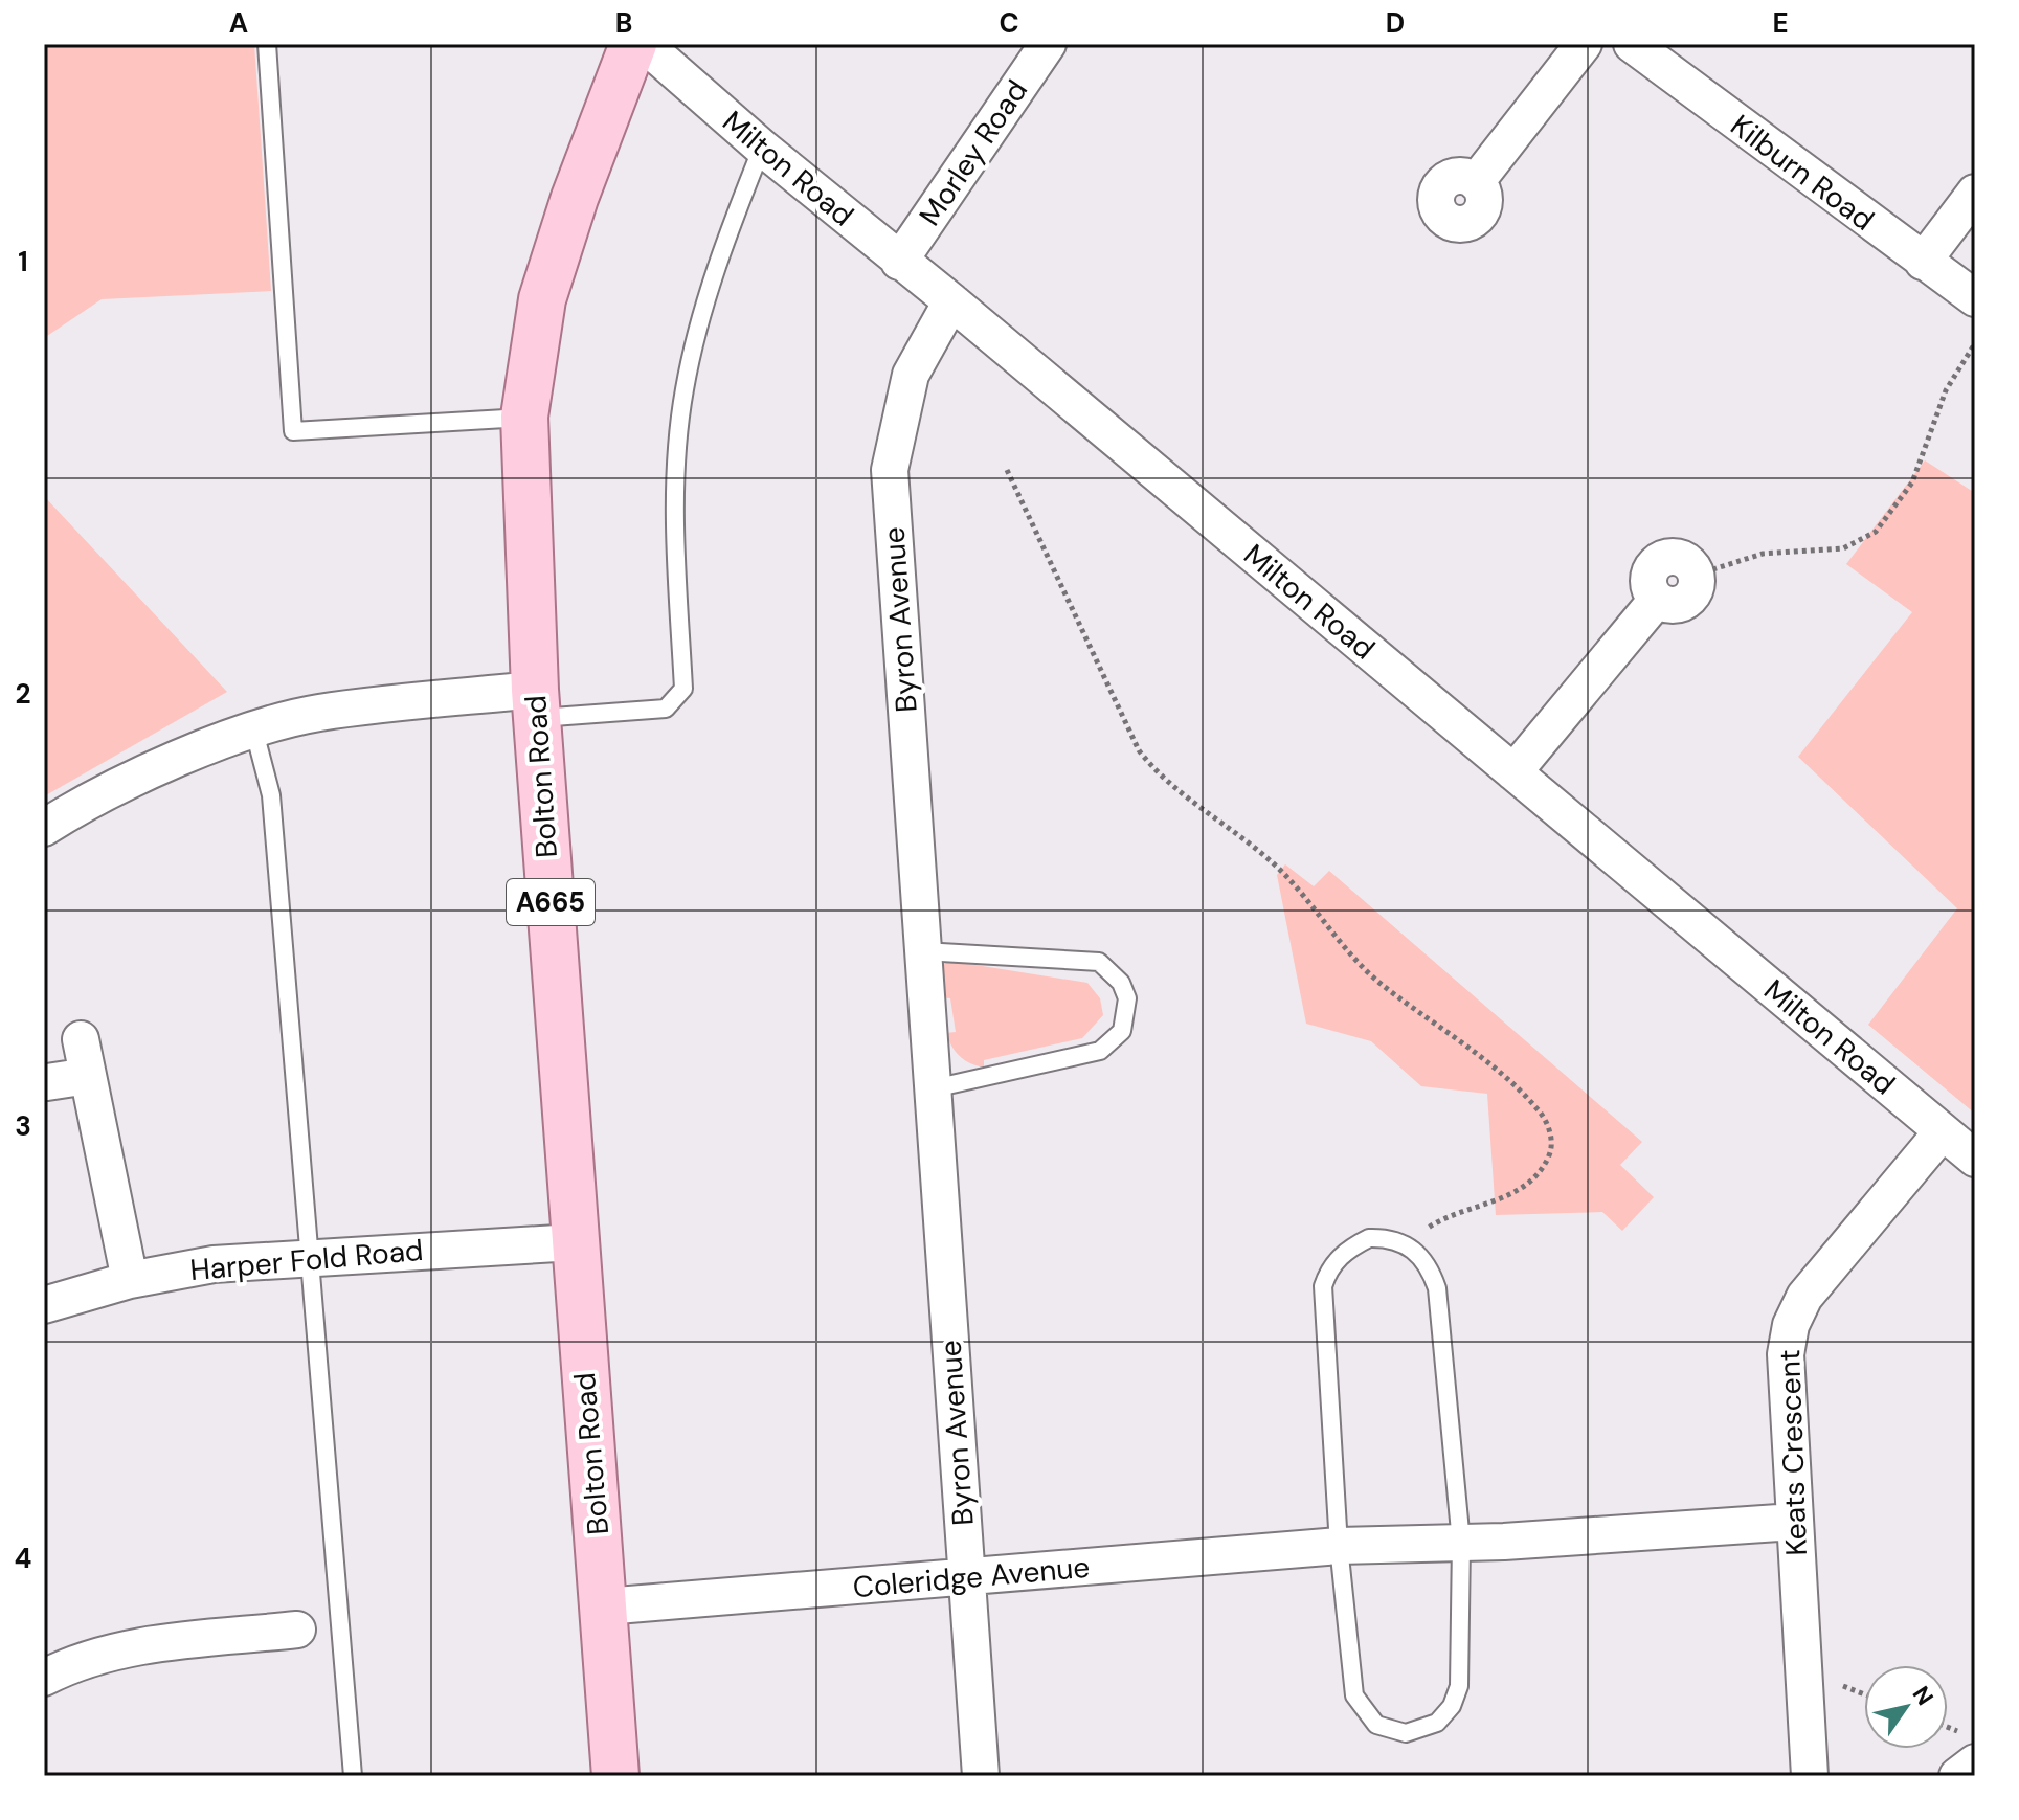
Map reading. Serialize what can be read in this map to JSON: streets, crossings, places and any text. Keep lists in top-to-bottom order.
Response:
{
  "streets": {
    "main road": ["Bolton Road", "A665"],
    "street": [
      "Morley Road",
      "Milton Road",
      "Kilburn Road",
      "Byron Avenue",
      "Harper Fold Road",
      "Keats Crescent",
      "Coleridge Avenue"
    ]
  },
  "crossings": [
    ["Morley Road", "Milton Road"],
    ["Milton Road", "Byron Avenue"],
    ["Milton Road", "Keats Crescent"],
    ["Byron Avenue", "Coleridge Avenue"],
    ["Bolton Road", "Harper Fold Road"],
    ["Bolton Road", "Coleridge Avenue"],
    ["Keats Crescent", "Coleridge Avenue"]
  ],
  "north": "top right",
  "grid": {
    "columns": [
      "A",
      "B",
      "C",
      "D",
      "E"
    ],
    "rows": [
      "1",
      "2",
      "3",
      "4"
    ]
  }
}
